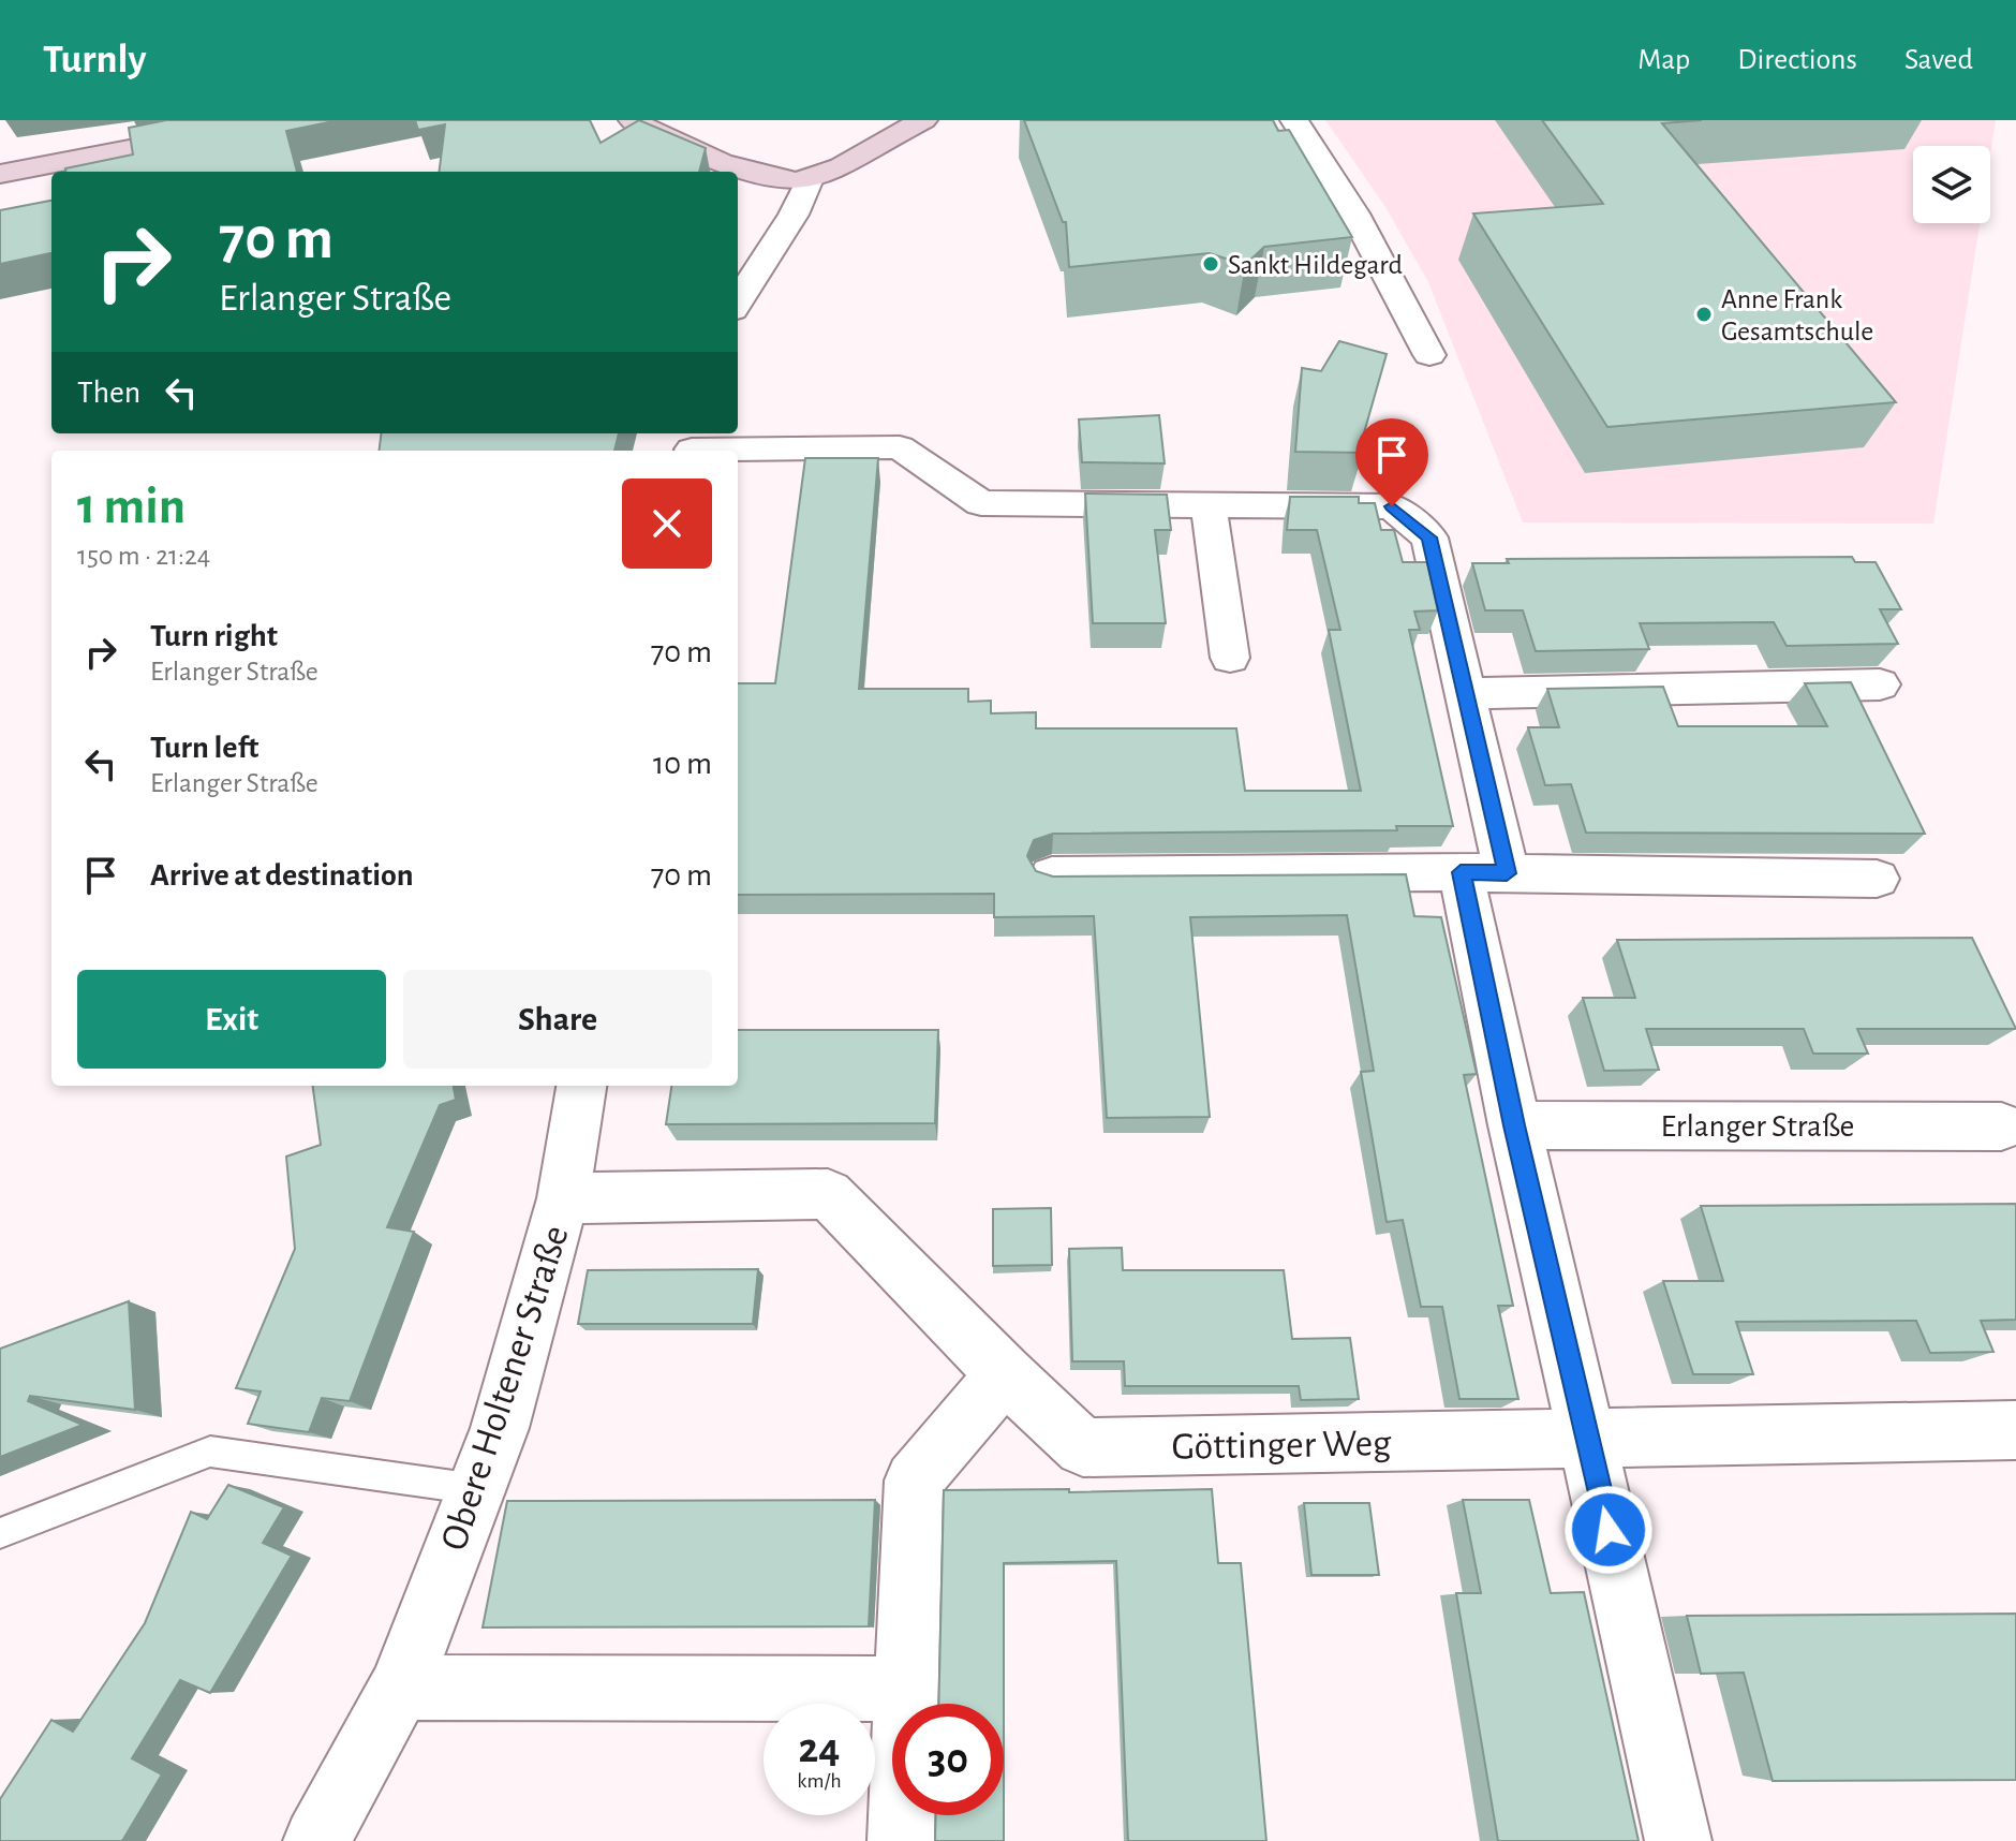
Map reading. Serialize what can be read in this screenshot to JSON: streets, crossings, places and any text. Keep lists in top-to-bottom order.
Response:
{
  "streets": {
    "street": ["Erlanger Straße", "Obere Holtener Straße", "Göttinger Weg"]
  },
  "crossings": [
    ["Obere Holtener Straße", "Göttinger Weg"]
  ],
  "places": ["Sankt Hildegard", "Anne Frank Gesamtschule"],
  "page": {
    "header": "Turnly",
    "nav": ["Map", "Directions", "Saved"],
    "turn": ["70 m", "Erlanger Straße"],
    "then": "Then",
    "heading": ["1 min", "150 m · 21:24"],
    "list": [
      {
        "name": "Turn right",
        "note": "Erlanger Straße",
        "value": "70 m"
      },
      {
        "name": "Turn left",
        "note": "Erlanger Straße",
        "value": "10 m"
      },
      {
        "name": "Arrive at destination",
        "value": "70 m"
      }
    ],
    "buttons": ["Exit", "Share"],
    "speed": "24 km/h",
    "limit": "30"
  }
}
